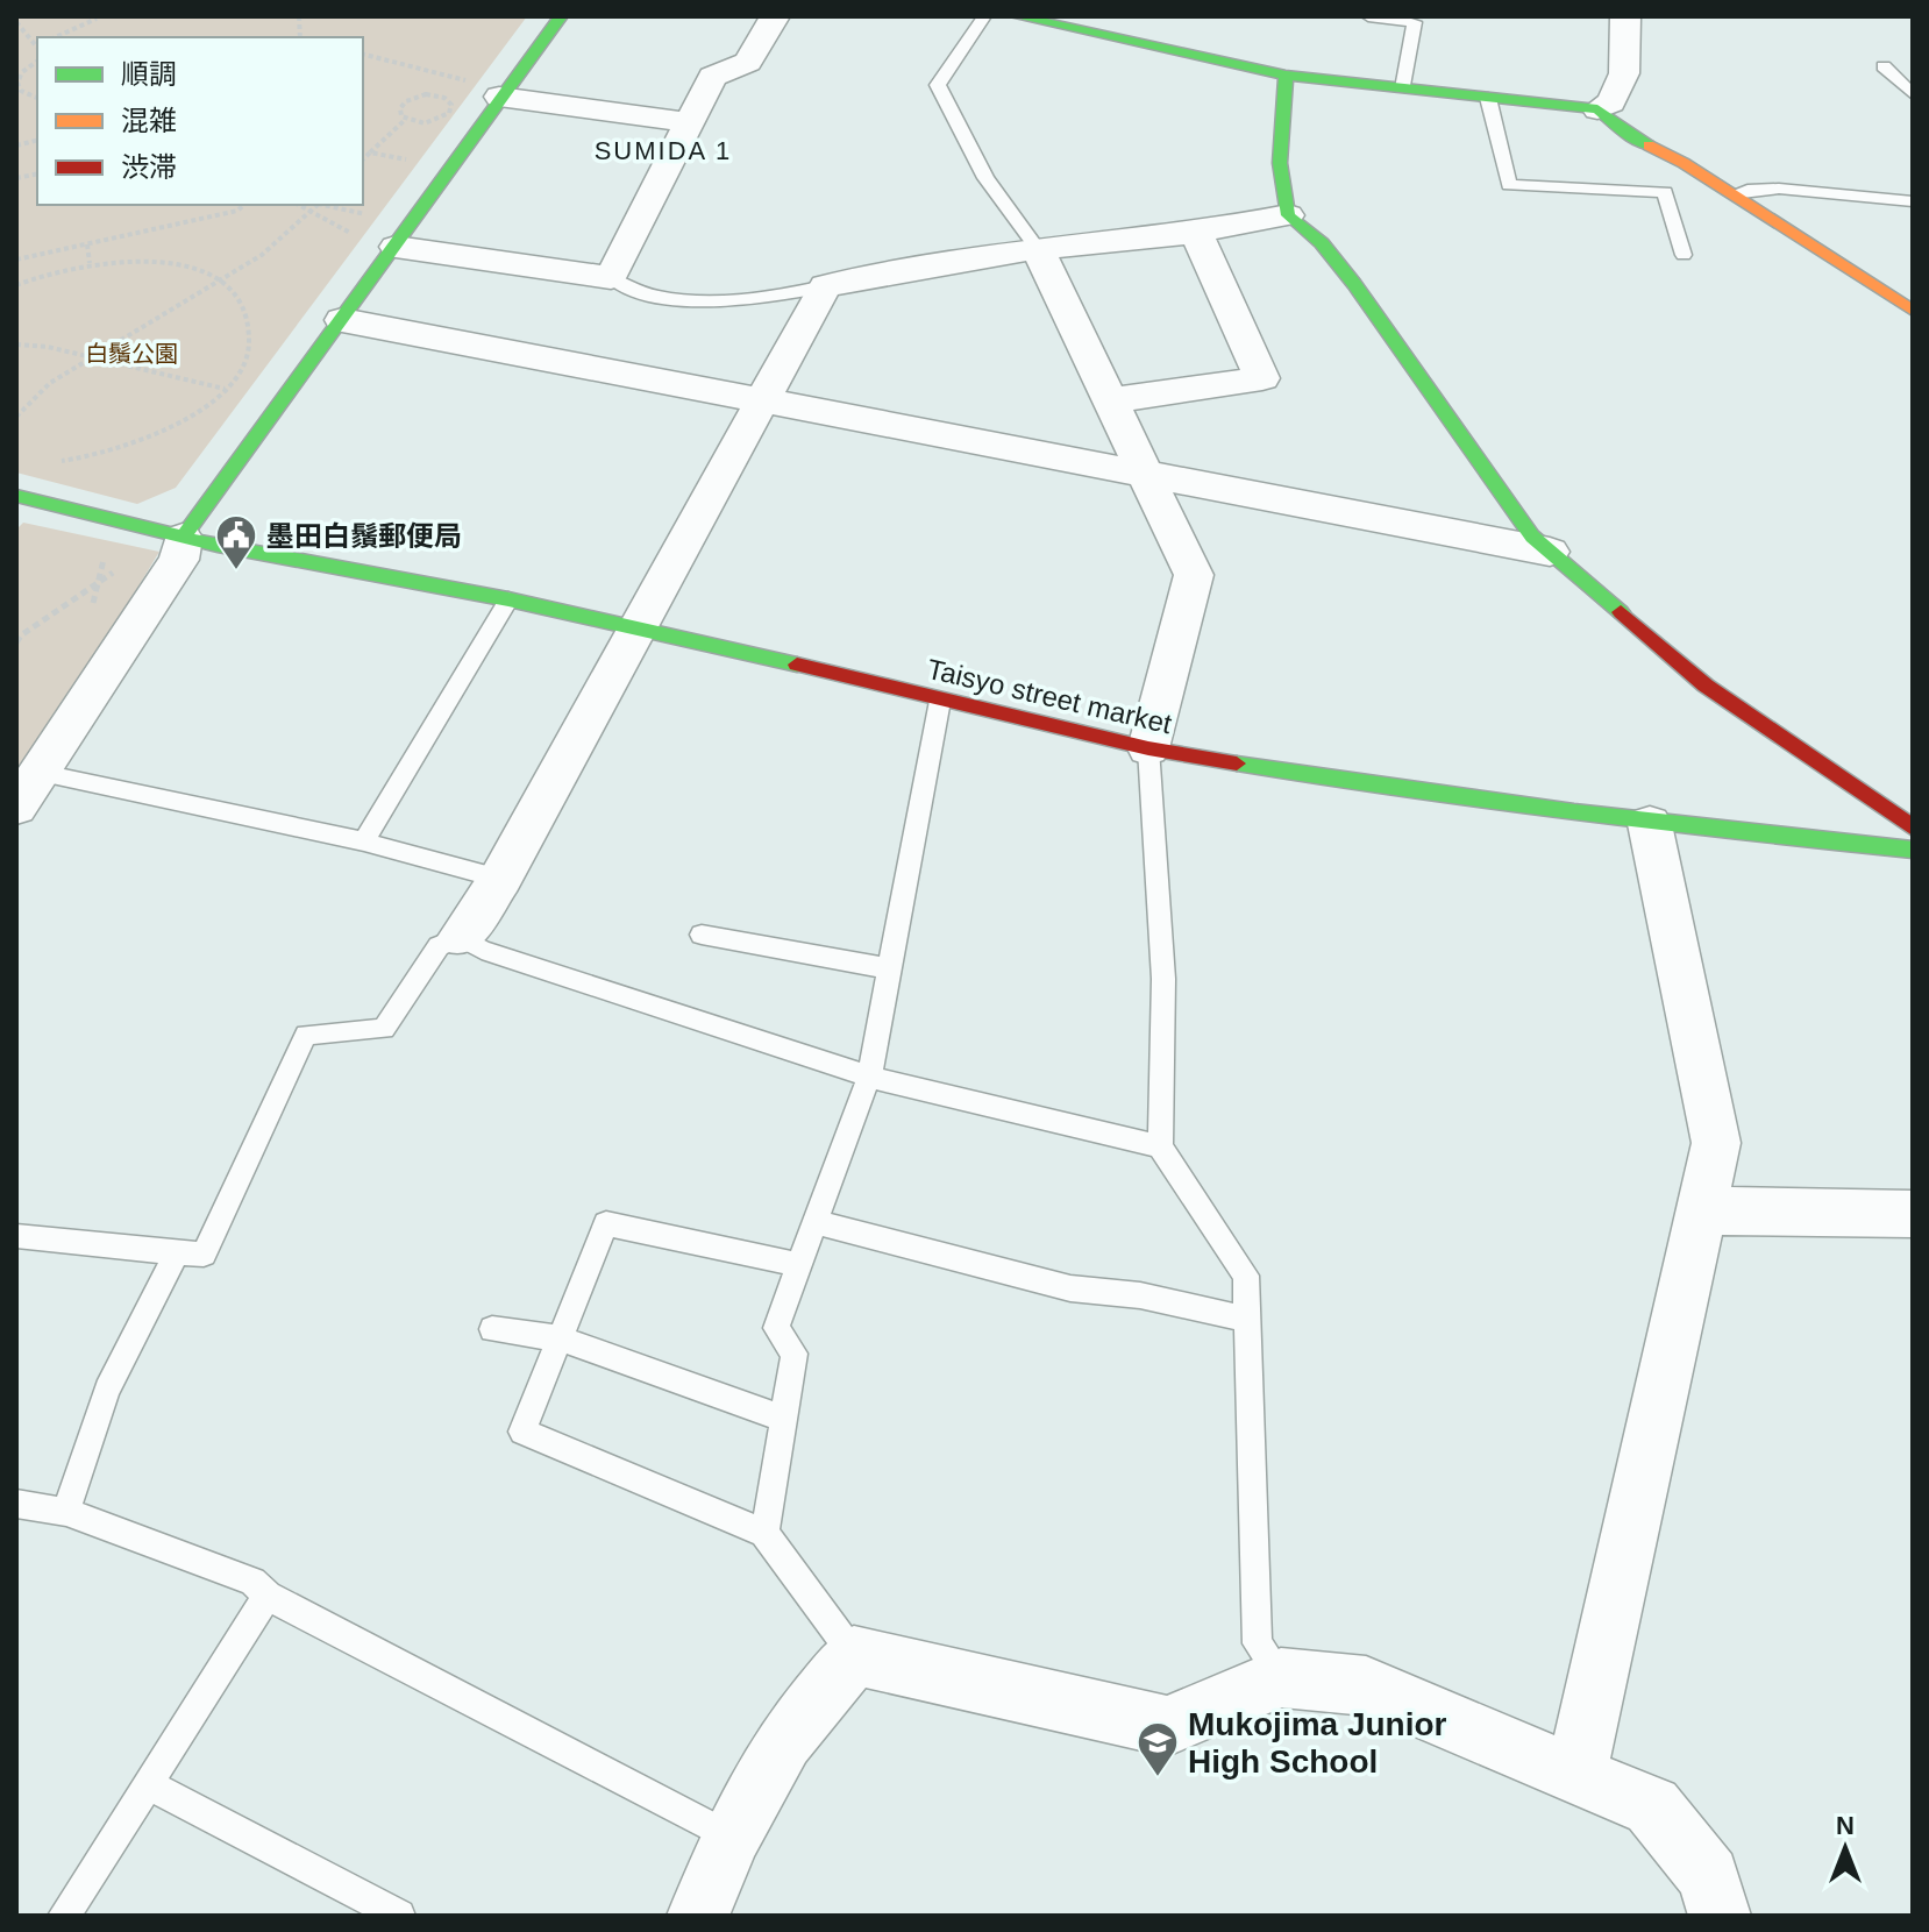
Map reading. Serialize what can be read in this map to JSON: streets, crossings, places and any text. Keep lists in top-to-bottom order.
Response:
{
  "streets": {
    "street": ["Taisyo street market"]
  },
  "districts": ["SUMIDA 1"],
  "parks": ["白鬚公園"],
  "places": {
    "public building": ["墨田白鬚郵便局"],
    "school or university": ["Mukojima Junior High School"]
  },
  "legend": ["順調", "混雑", "渋滞"],
  "north": "top"
}
